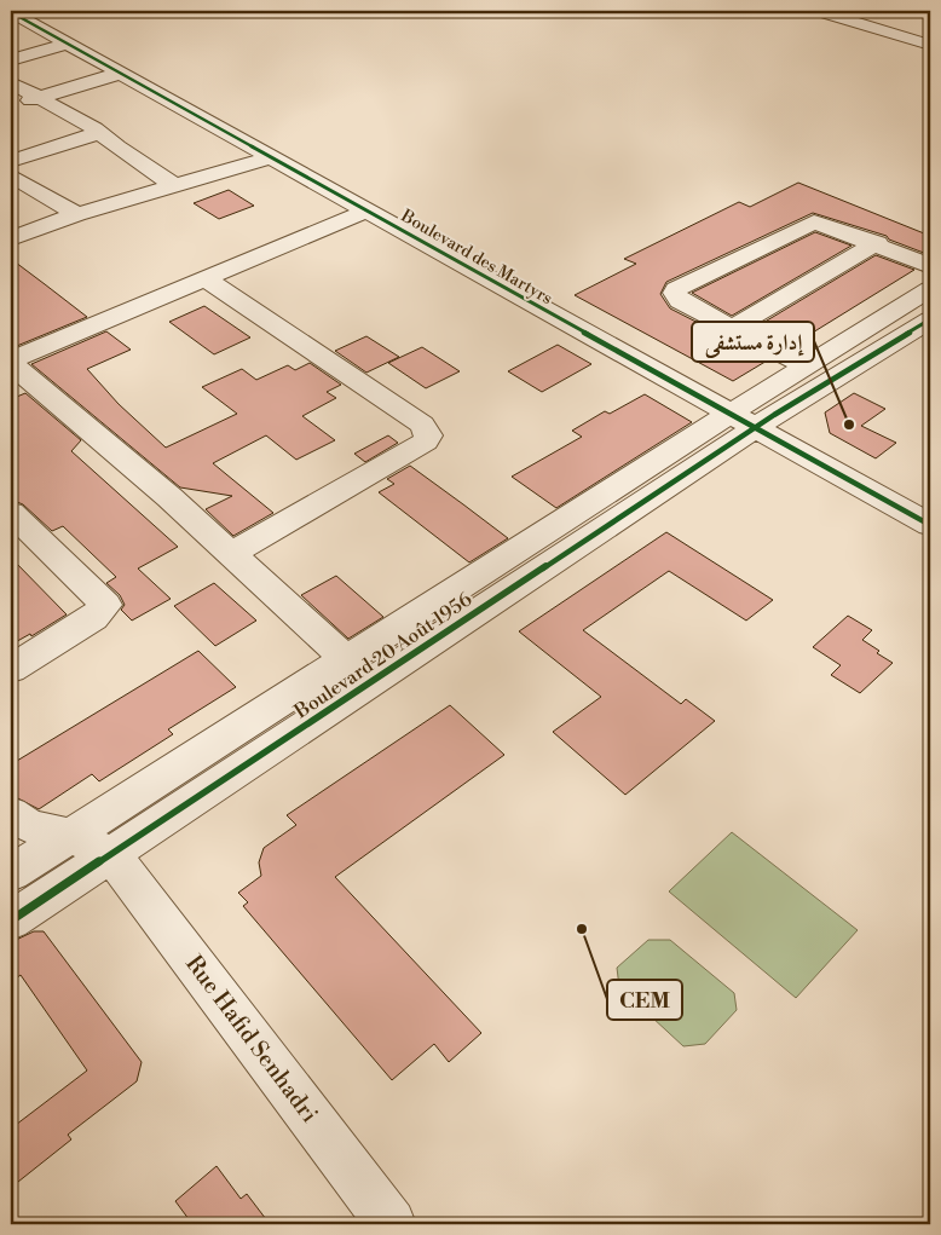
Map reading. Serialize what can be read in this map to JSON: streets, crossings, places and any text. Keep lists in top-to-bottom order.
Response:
{
  "streets": {
    "street": ["Boulevard des Martyrs", "Boulevard 20 Août 1956", "Rue Hafid Senhadri"]
  },
  "crossings": [
    ["Boulevard des Martyrs", "Boulevard 20 Août 1956"],
    ["Boulevard 20 Août 1956", "Rue Hafid Senhadri"]
  ],
  "places": ["إدارة مستشفى", "CEM"]
}
